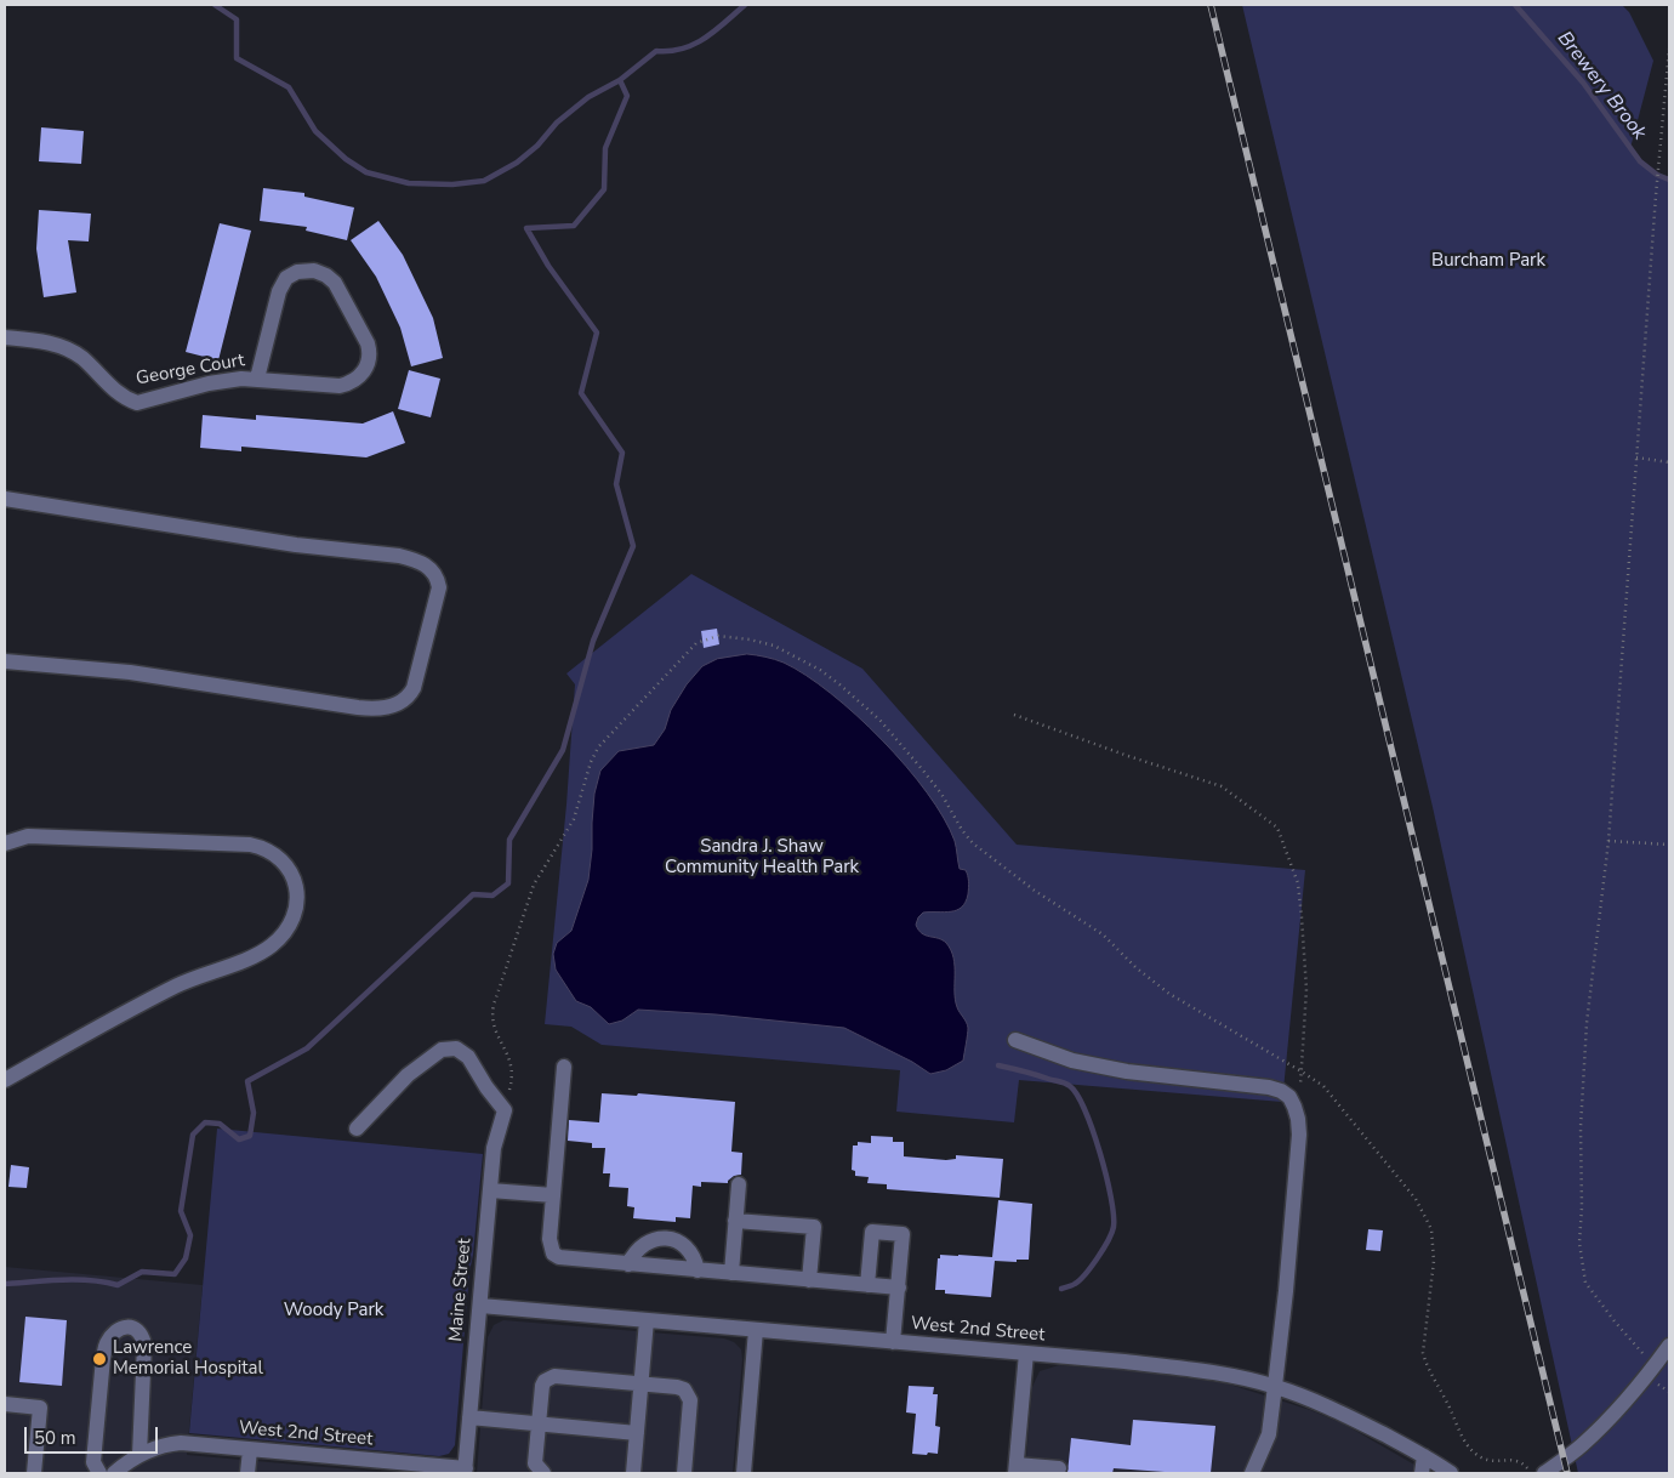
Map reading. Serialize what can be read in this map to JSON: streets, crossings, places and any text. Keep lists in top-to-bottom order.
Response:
{
  "streets": {
    "street": ["George Court", "Maine Street", "West 2nd Street"]
  },
  "crossings": [
    ["Maine Street", "West 2nd Street"]
  ],
  "water": ["Brewery Brook"],
  "parks": ["Burcham Park", "Sandra J. Shaw Community Health Park", "Woody Park"],
  "places": ["Lawrence Memorial Hospital"],
  "scale_bar": "50 m"
}
